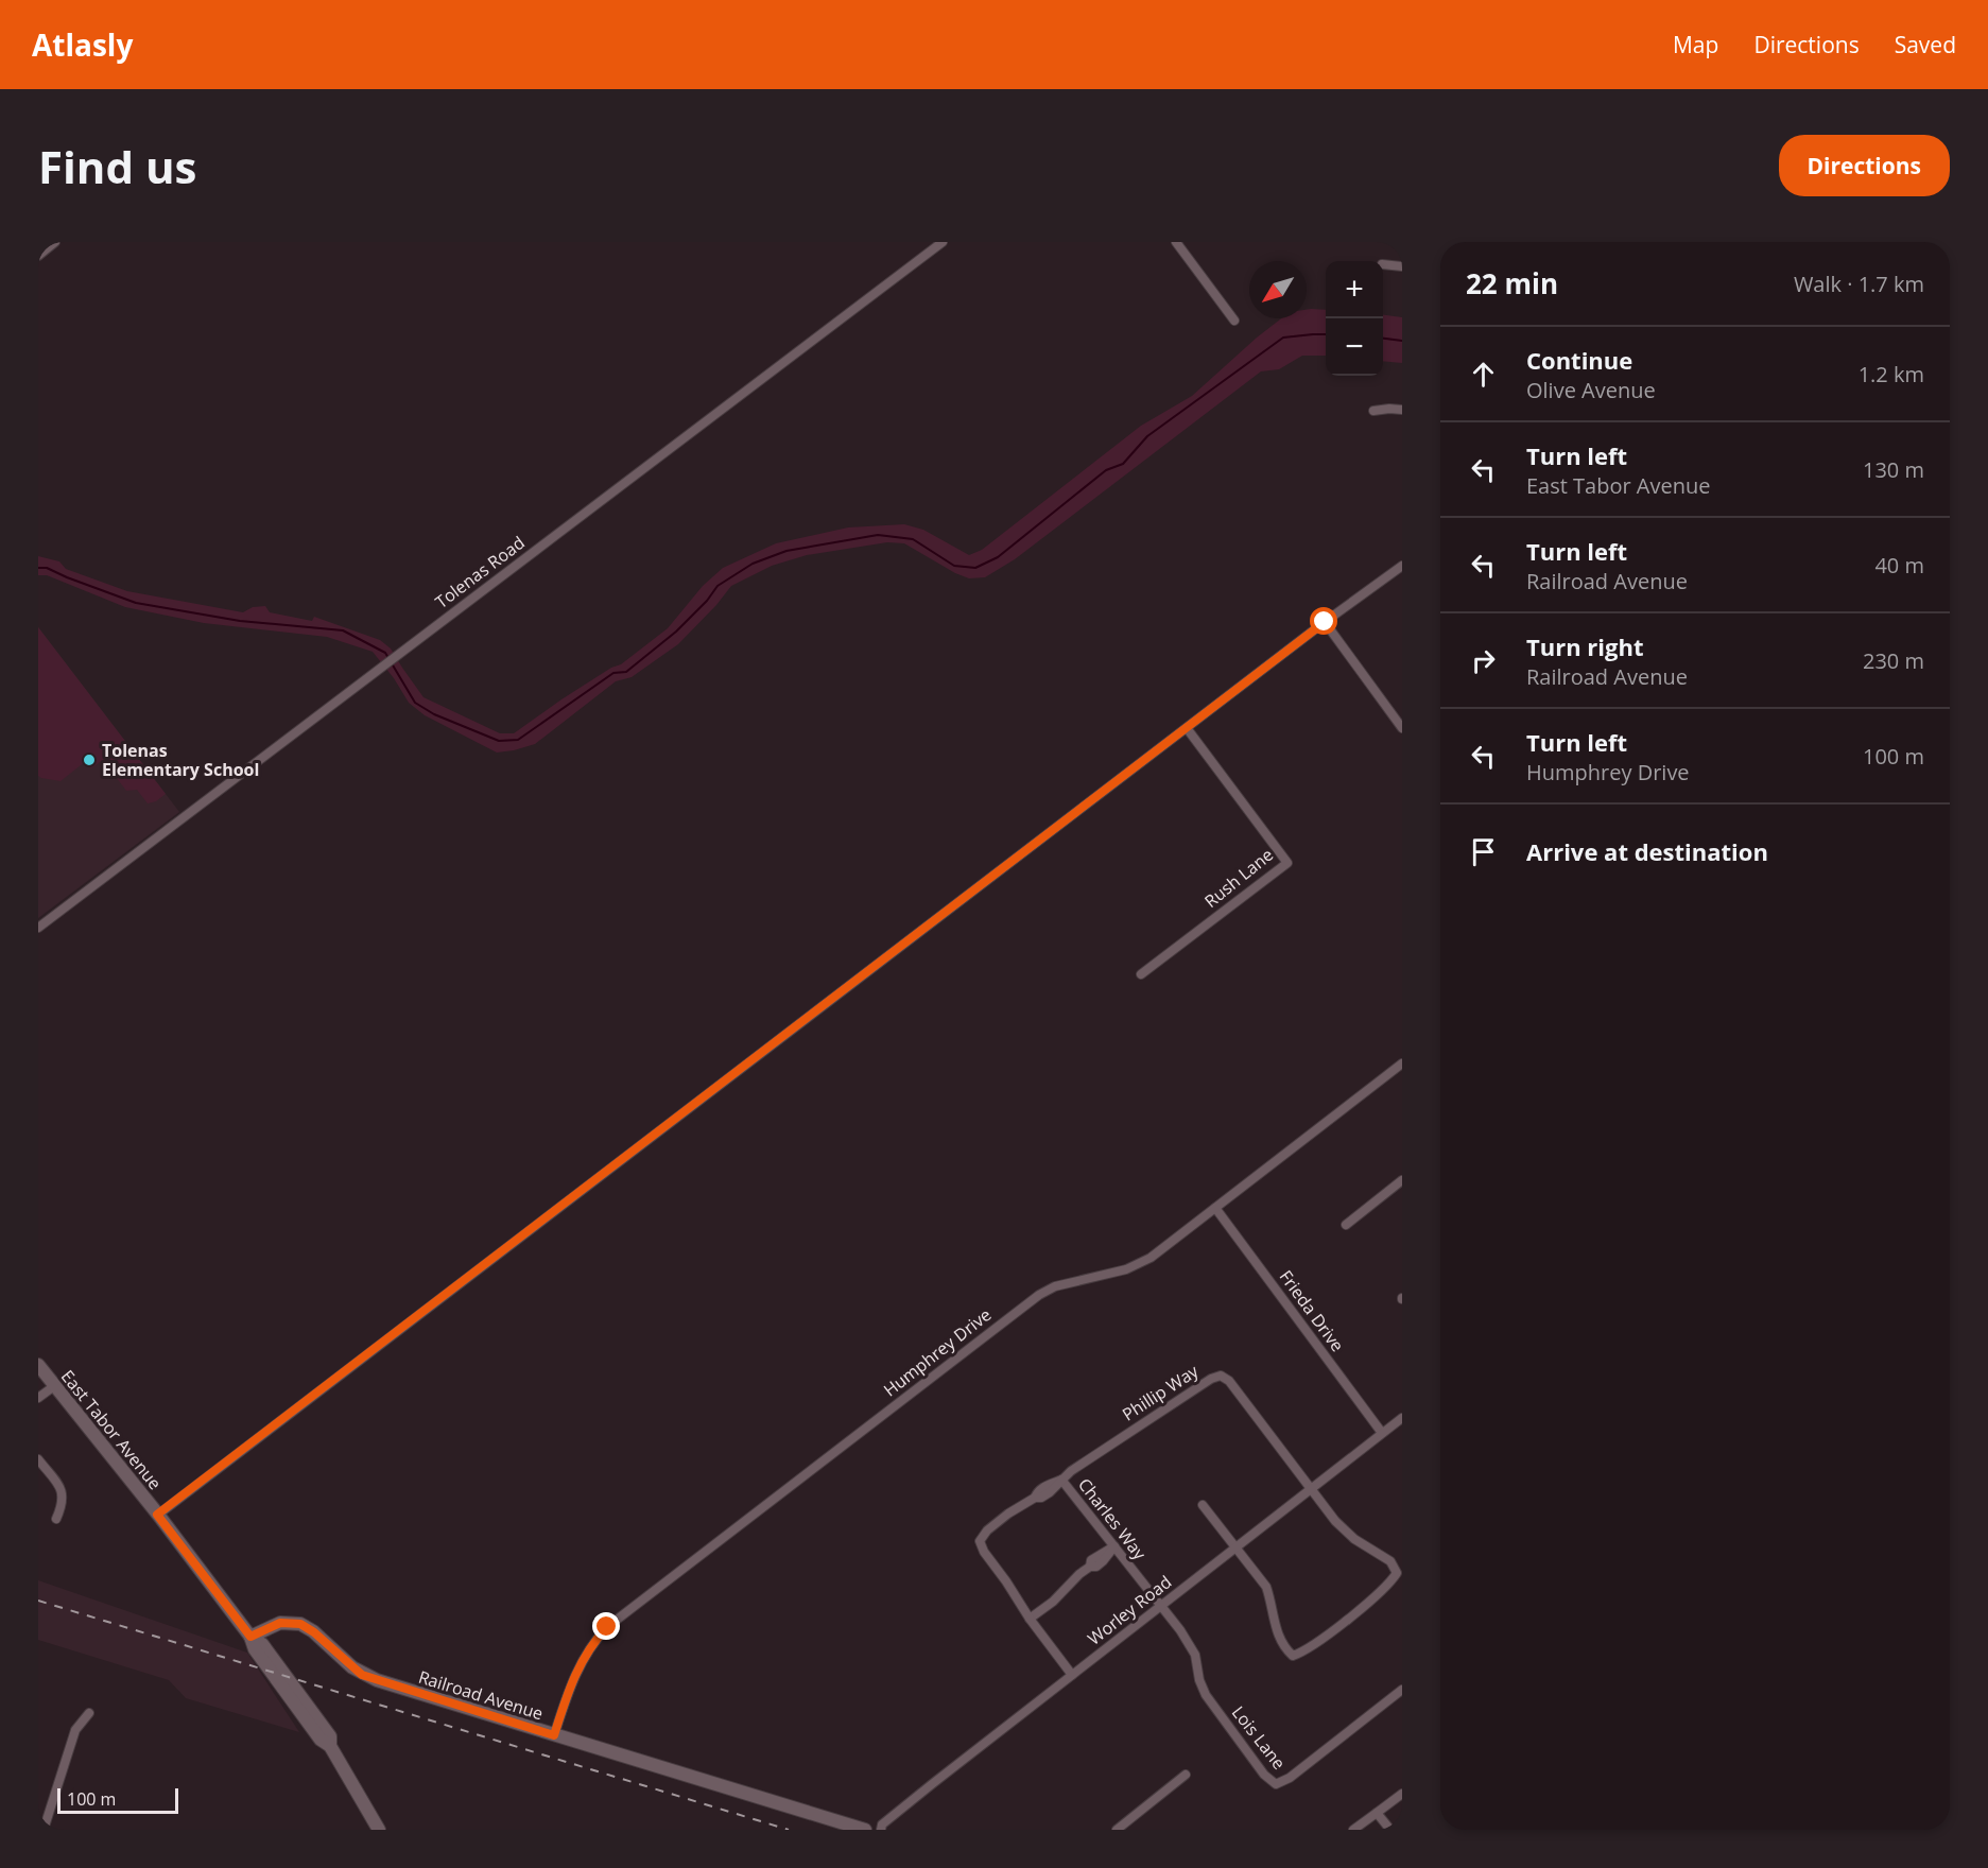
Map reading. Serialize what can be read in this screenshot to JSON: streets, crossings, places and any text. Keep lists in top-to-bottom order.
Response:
{
  "streets": {
    "main road": ["East Tabor Avenue", "Railroad Avenue"],
    "street": [
      "Tolenas Road",
      "Rush Lane",
      "Frieda Drive",
      "Humphrey Drive",
      "Phillip Way",
      "Charles Way",
      "Worley Road",
      "Lois Lane"
    ]
  },
  "crossings": [
    ["Frieda Drive", "Humphrey Drive"],
    ["Frieda Drive", "Worley Road"],
    ["Humphrey Drive", "Railroad Avenue"],
    ["Phillip Way", "Charles Way"],
    ["Phillip Way", "Worley Road"],
    ["East Tabor Avenue", "Railroad Avenue"],
    ["Charles Way", "Worley Road"],
    ["Charles Way", "Lois Lane"],
    ["Worley Road", "Lois Lane"]
  ],
  "places": ["Tolenas Elementary School"],
  "scale_bar": "100 m",
  "north": "bottom left",
  "page": {
    "header": "Atlasly",
    "nav": ["Map", "Directions", "Saved"],
    "buttons": "Directions",
    "title": "Find us",
    "heading": ["22 min", "Walk · 1.7 km"],
    "map_buttons": ["+", "−"],
    "list": [
      ["Continue", "Olive Avenue", "1.2 km"],
      ["Turn left", "East Tabor Avenue", "130 m"],
      ["Turn left", "Railroad Avenue", "40 m"],
      ["Turn right", "Railroad Avenue", "230 m"],
      ["Turn left", "Humphrey Drive", "100 m"],
      "Arrive at destination"
    ],
    "scale": "100 m"
  }
}
